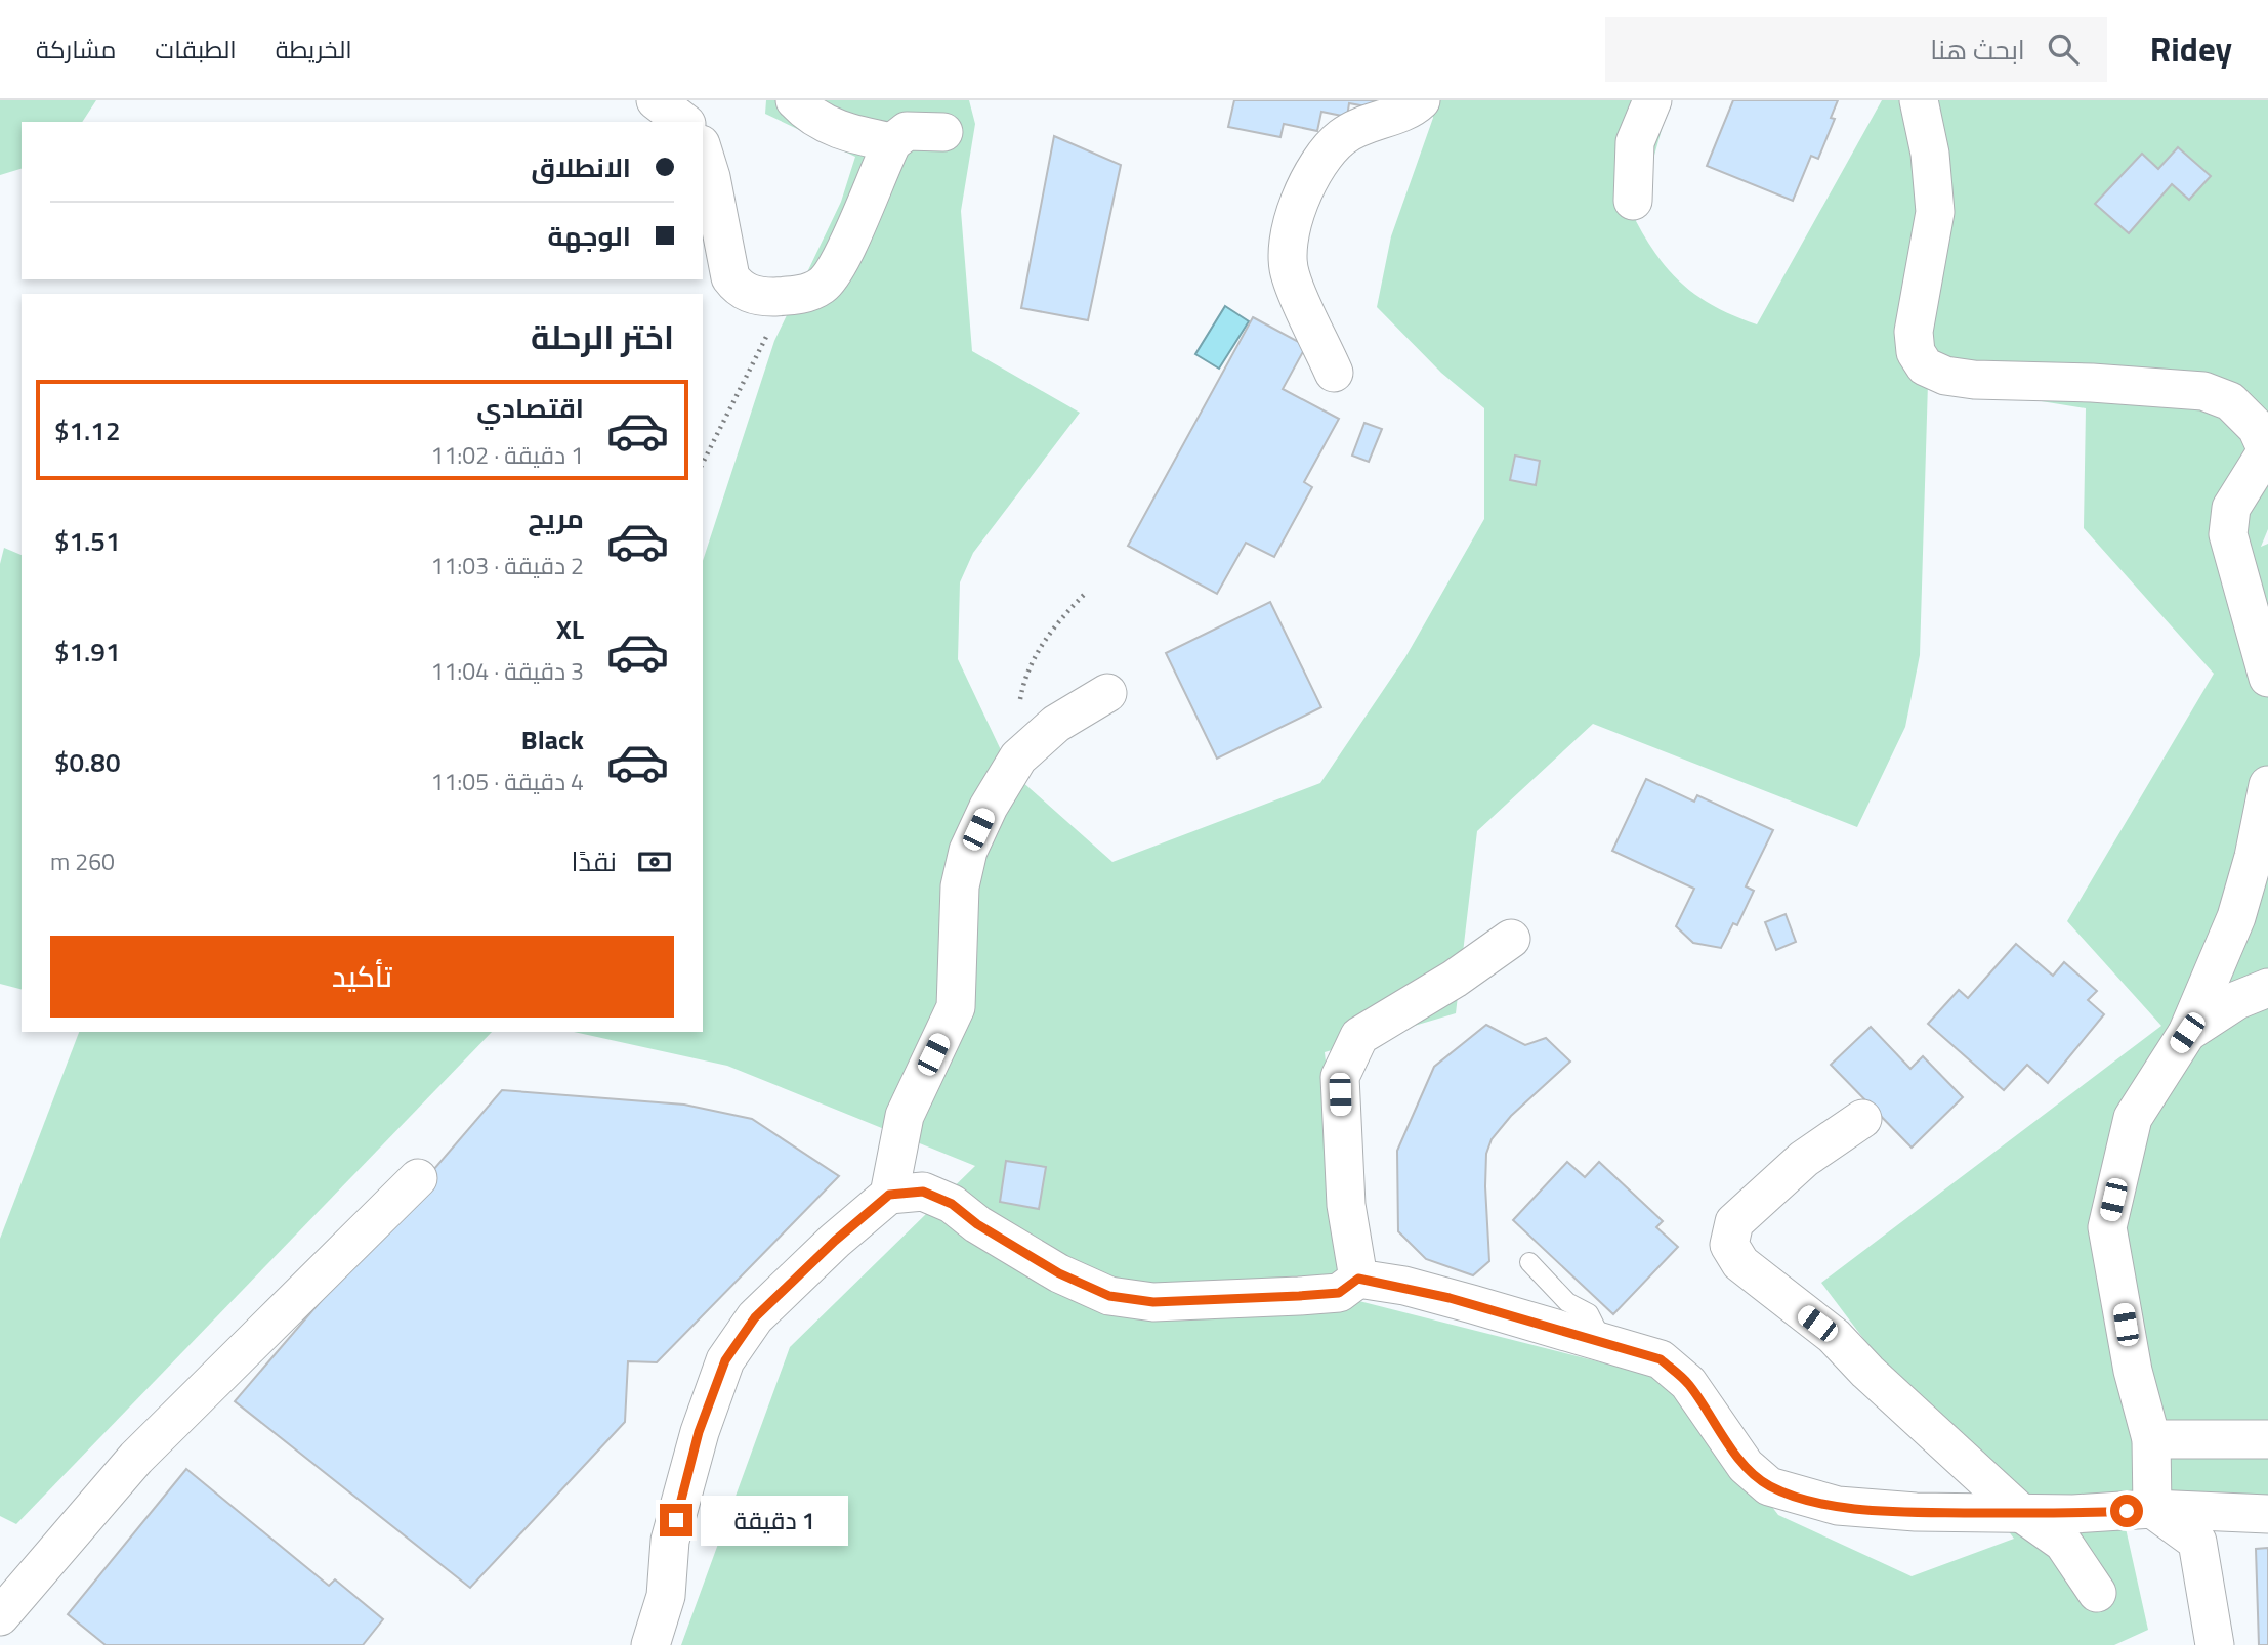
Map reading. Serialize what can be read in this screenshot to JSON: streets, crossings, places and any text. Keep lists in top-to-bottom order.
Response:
{
  "page": {
    "header": "Ridey",
    "search": "ابحث هنا",
    "nav": ["الخريطة", "الطبقات", "مشاركة"],
    "banner": ["الانطلاق", "الوجهة"],
    "heading": "اختر الرحلة",
    "list": [
      {
        "name": "اقتصادي",
        "note": "1 دقيقة · 11:02",
        "value": "$1.12"
      },
      {
        "name": "مريح",
        "note": "2 دقيقة · 11:03",
        "value": "$1.51"
      },
      {
        "name": "XL",
        "note": "3 دقيقة · 11:04",
        "value": "$1.91"
      },
      {
        "name": "Black",
        "note": "4 دقيقة · 11:05",
        "value": "$0.80"
      }
    ],
    "pay": ["نقدًا", "260 m"],
    "buttons": "تأكيد",
    "bubble": "1 دقيقة"
  }
}
